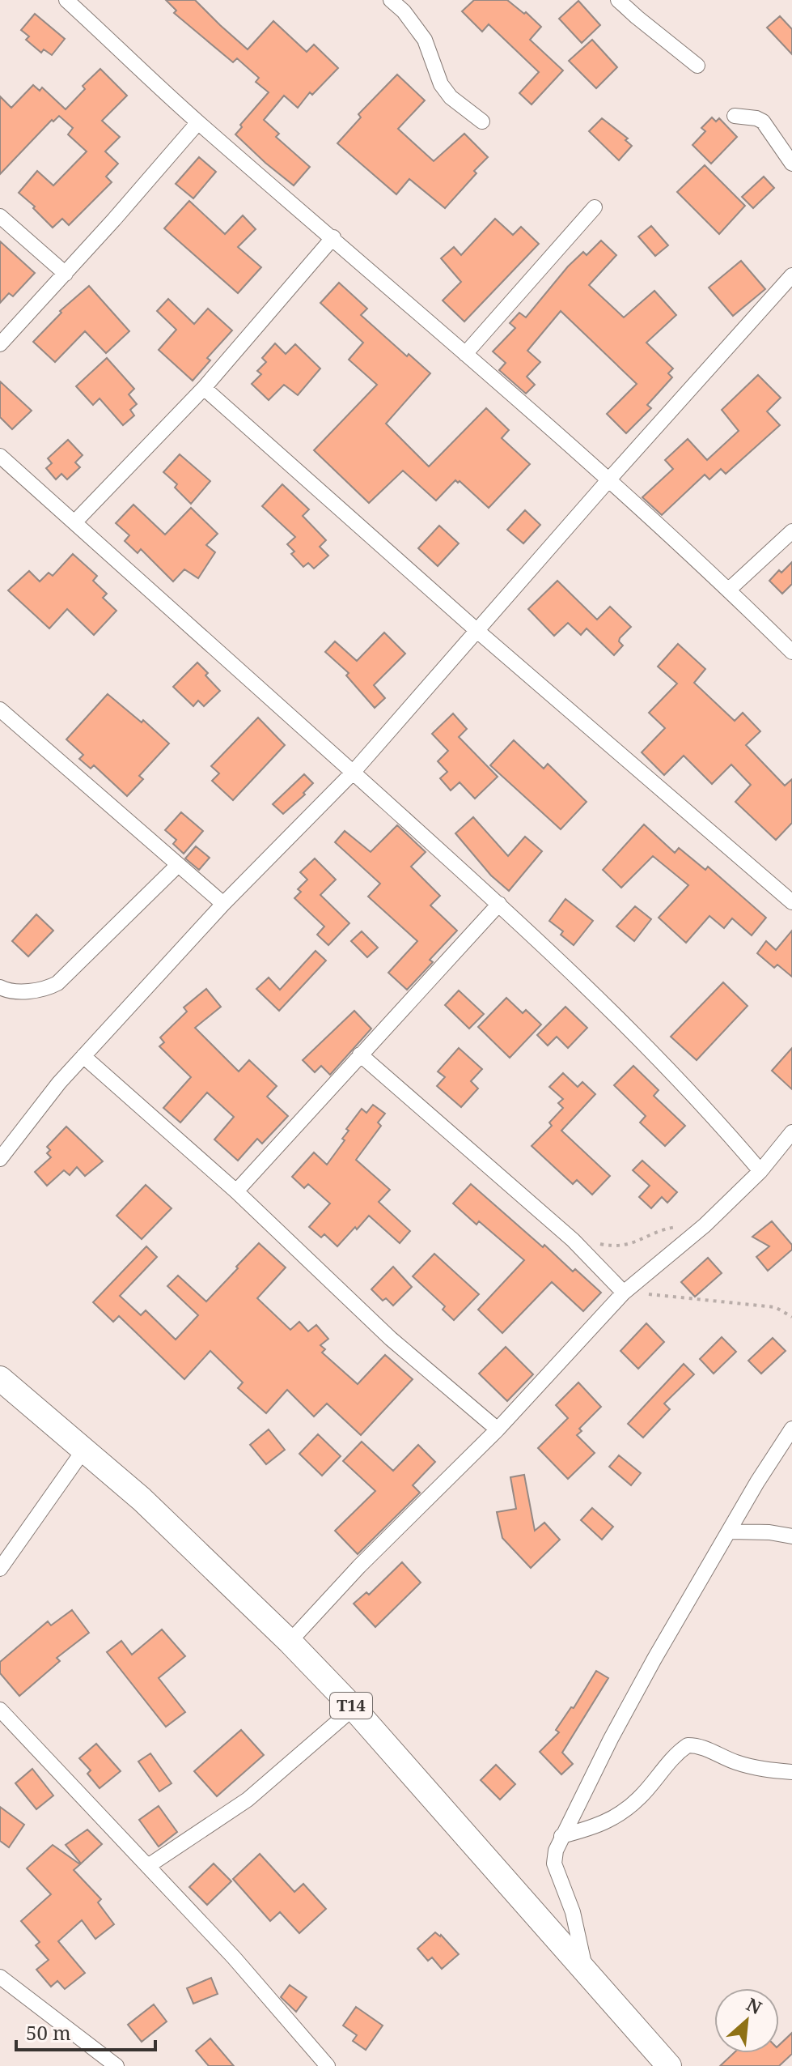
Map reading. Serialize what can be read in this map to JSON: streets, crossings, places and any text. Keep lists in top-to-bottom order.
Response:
{
  "streets": {
    "highway": ["T14"]
  },
  "scale_bar": "50 m",
  "north": "top right"
}
